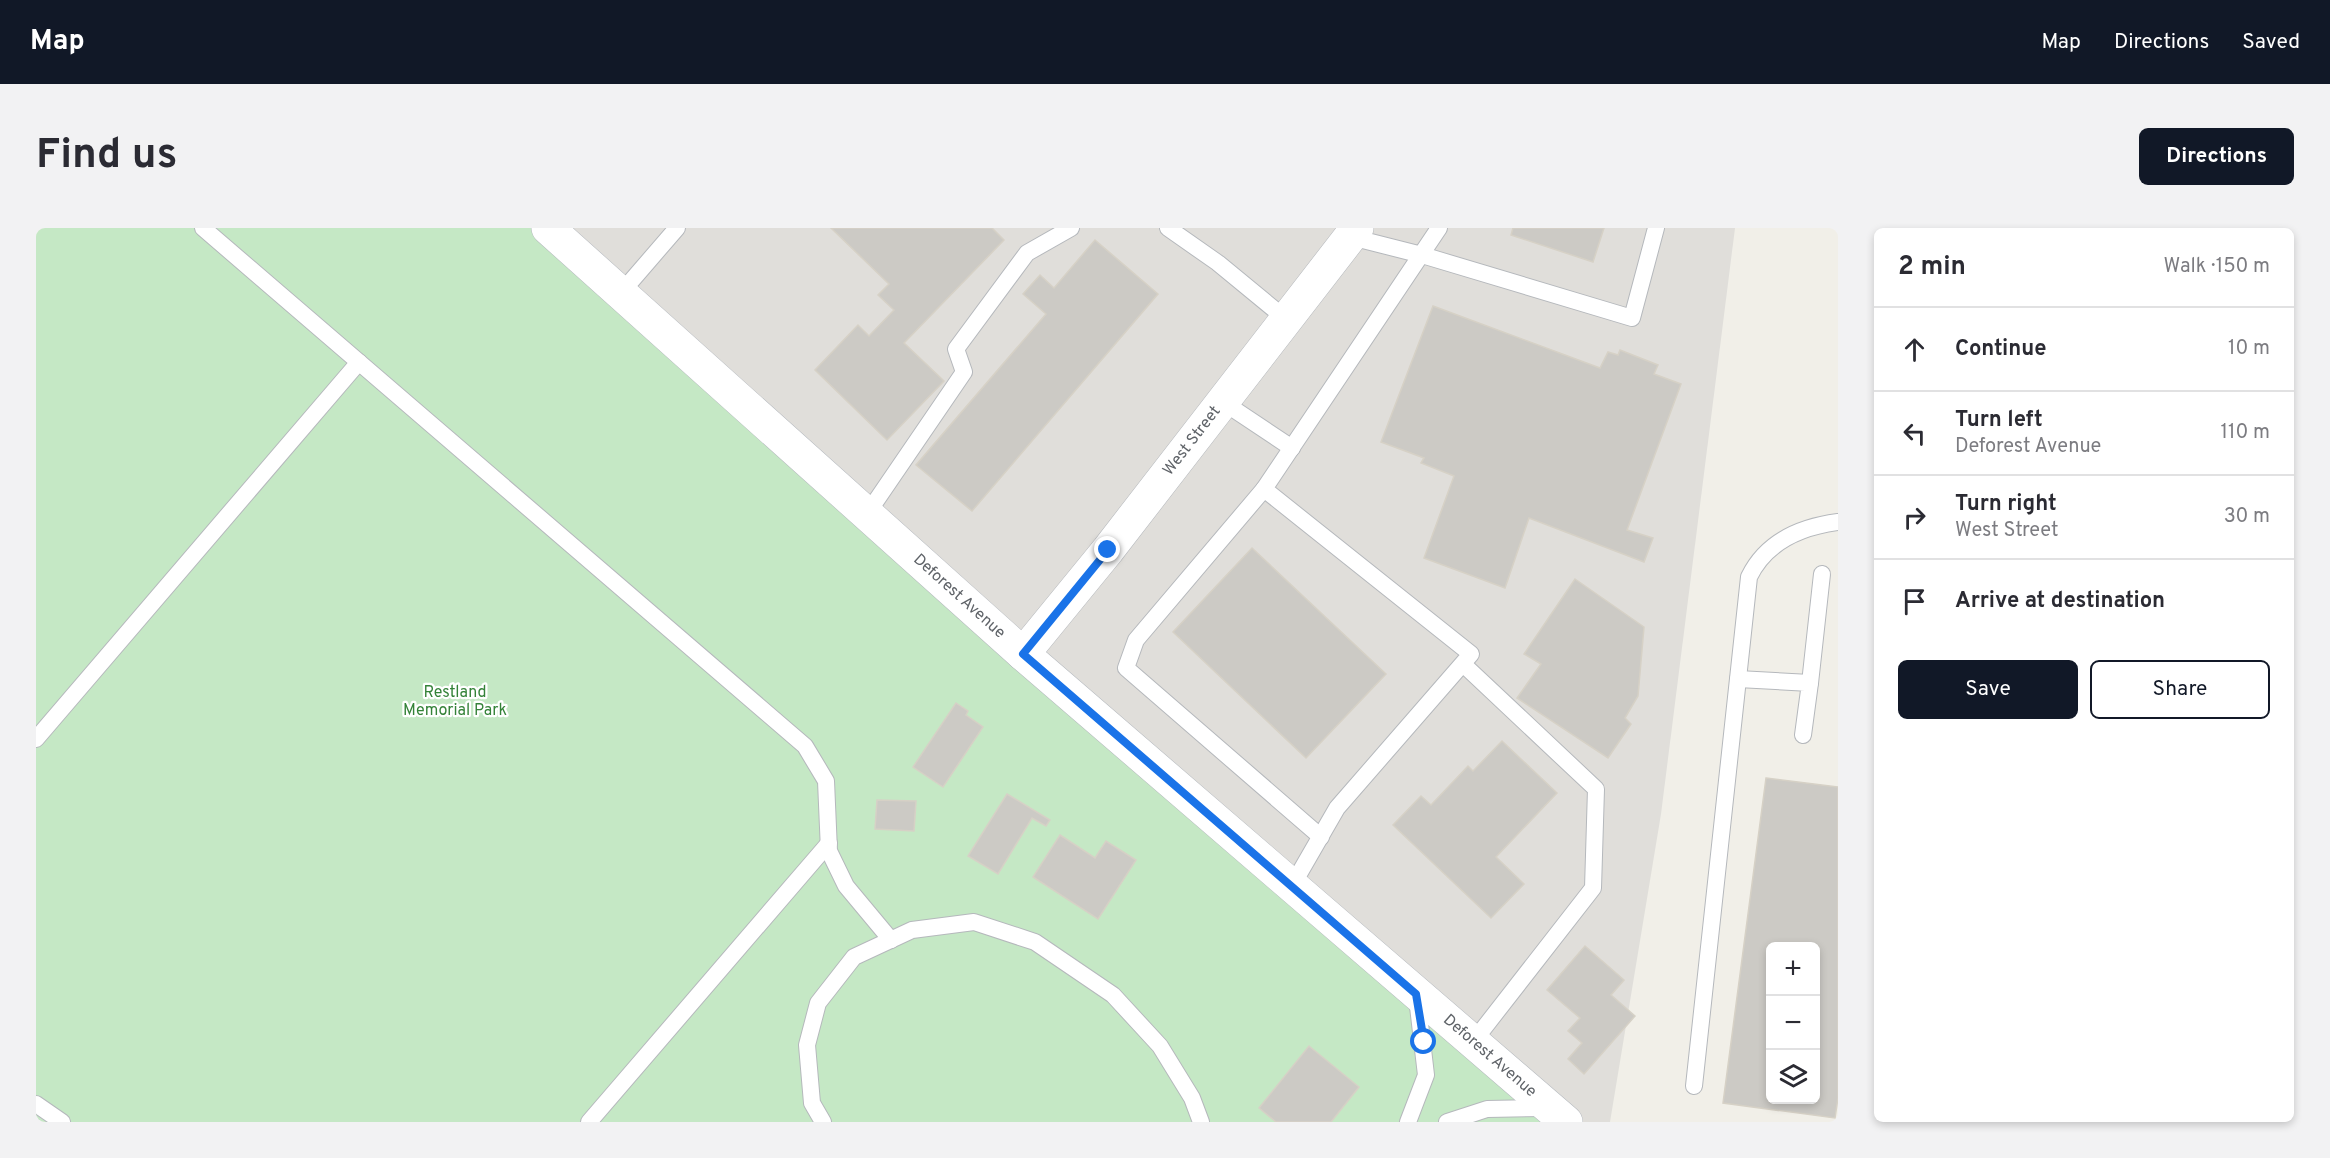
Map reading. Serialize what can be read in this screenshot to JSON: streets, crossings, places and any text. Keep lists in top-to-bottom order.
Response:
{
  "streets": {
    "street": ["West Street", "Deforest Avenue"]
  },
  "crossings": [
    ["West Street", "Deforest Avenue"]
  ],
  "parks": ["Restland Memorial Park"],
  "page": {
    "header": "Map",
    "nav": ["Map", "Directions", "Saved"],
    "buttons": [
      "Directions",
      ["Save", "Share"]
    ],
    "title": "Find us",
    "heading": ["2 min", "Walk · 150 m"],
    "list": [
      ["Continue", "10 m"],
      ["Turn left", "Deforest Avenue", "110 m"],
      ["Turn right", "West Street", "30 m"],
      "Arrive at destination"
    ],
    "map_buttons": ["+", "−"]
  }
}
